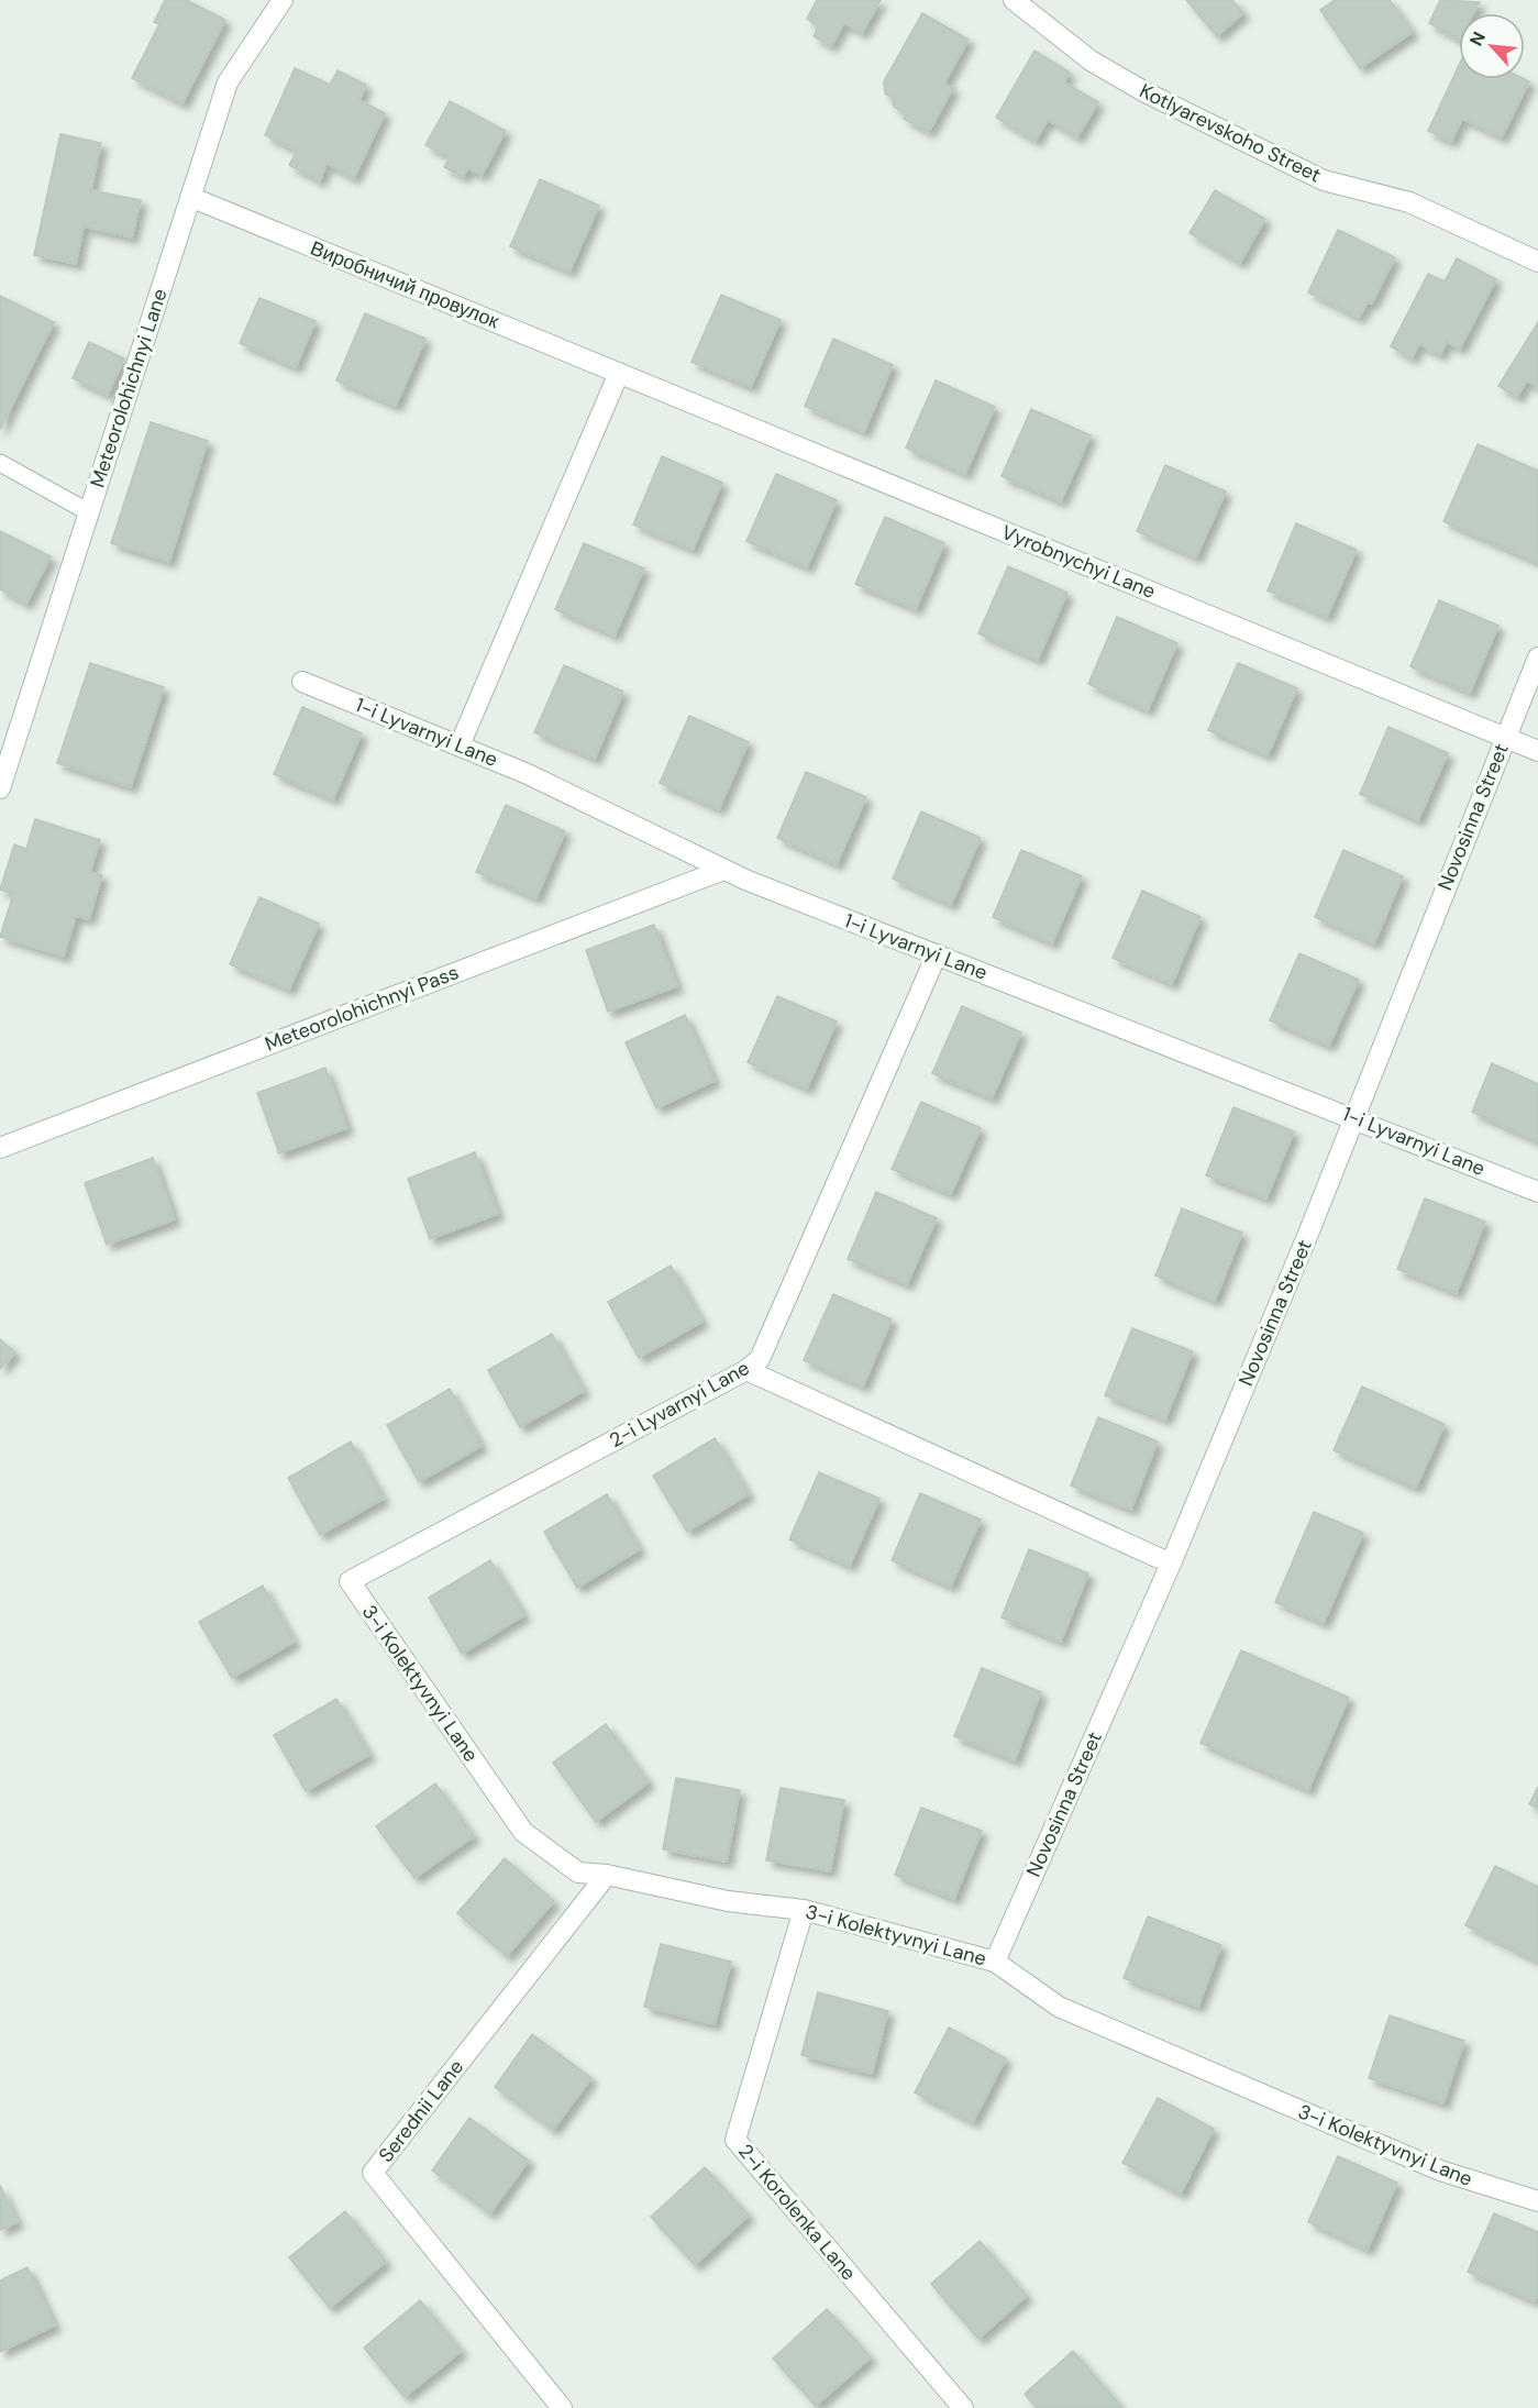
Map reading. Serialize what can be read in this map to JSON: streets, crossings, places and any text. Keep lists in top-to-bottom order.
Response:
{
  "streets": {
    "street": [
      "Kotlyarevskoho Street",
      "Виробничий провулок",
      "Meteorolohichnyi Lane",
      "Vyrobnychyi Lane",
      "1-i Lyvarnyi Lane",
      "Novosinna Street",
      "Meteorolohichnyi Pass",
      "2-i Lyvarnyi Lane",
      "3-i Kolektyvnyi Lane",
      "Serednii Lane",
      "2-i Korolenka Lane"
    ]
  },
  "crossings": [
    ["Виробничий провулок", "Meteorolohichnyi Lane"],
    ["Виробничий провулок", "Vyrobnychyi Lane"],
    ["Vyrobnychyi Lane", "Novosinna Street"],
    ["1-i Lyvarnyi Lane", "Novosinna Street"],
    ["1-i Lyvarnyi Lane", "Meteorolohichnyi Pass"],
    ["1-i Lyvarnyi Lane", "2-i Lyvarnyi Lane"],
    ["Novosinna Street", "3-i Kolektyvnyi Lane"],
    ["2-i Lyvarnyi Lane", "3-i Kolektyvnyi Lane"],
    ["3-i Kolektyvnyi Lane", "Serednii Lane"],
    ["3-i Kolektyvnyi Lane", "2-i Korolenka Lane"]
  ],
  "north": "top left"
}
